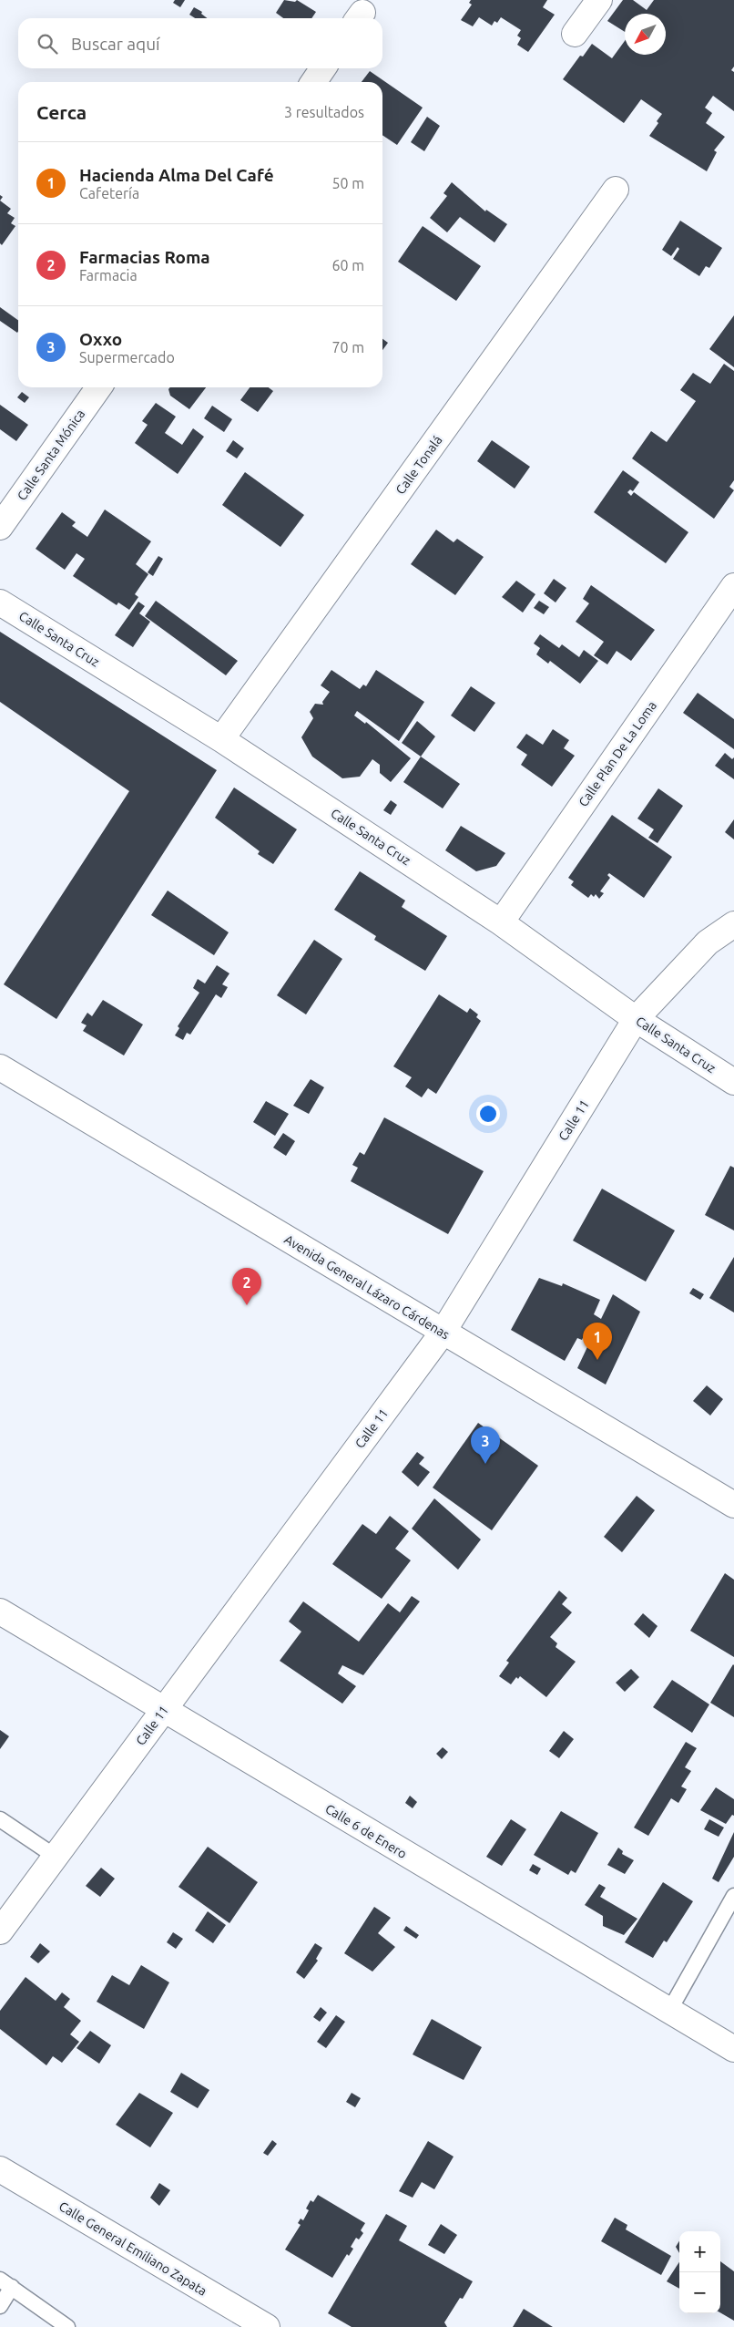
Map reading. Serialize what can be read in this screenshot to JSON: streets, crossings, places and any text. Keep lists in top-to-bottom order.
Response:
{
  "streets": {
    "street": [
      "Calle Santa Mónica",
      "Calle Tonalá",
      "Calle Santa Cruz",
      "Calle Plan De La Loma",
      "Calle 11",
      "Avenida General Lázaro Cárdenas",
      "Calle 6 de Enero",
      "Calle General Emiliano Zapata"
    ]
  },
  "crossings": [
    ["Calle Tonalá", "Calle Santa Cruz"],
    ["Calle Santa Cruz", "Calle Plan De La Loma"],
    ["Calle Santa Cruz", "Calle 11"],
    ["Calle 11", "Avenida General Lázaro Cárdenas"],
    ["Calle 11", "Calle 6 de Enero"]
  ],
  "north": "bottom left",
  "page": {
    "search": "Buscar aquí",
    "heading": ["Cerca", "3 resultados"],
    "list": [
      {
        "mark": "1",
        "name": "Hacienda Alma Del Café",
        "note": "Cafetería",
        "value": "50 m"
      },
      {
        "mark": "2",
        "name": "Farmacias Roma",
        "note": "Farmacia",
        "value": "60 m"
      },
      {
        "mark": "3",
        "name": "Oxxo",
        "note": "Supermercado",
        "value": "70 m"
      }
    ],
    "pins": ["2", "1", "3"],
    "map_buttons": ["+", "−"]
  }
}
